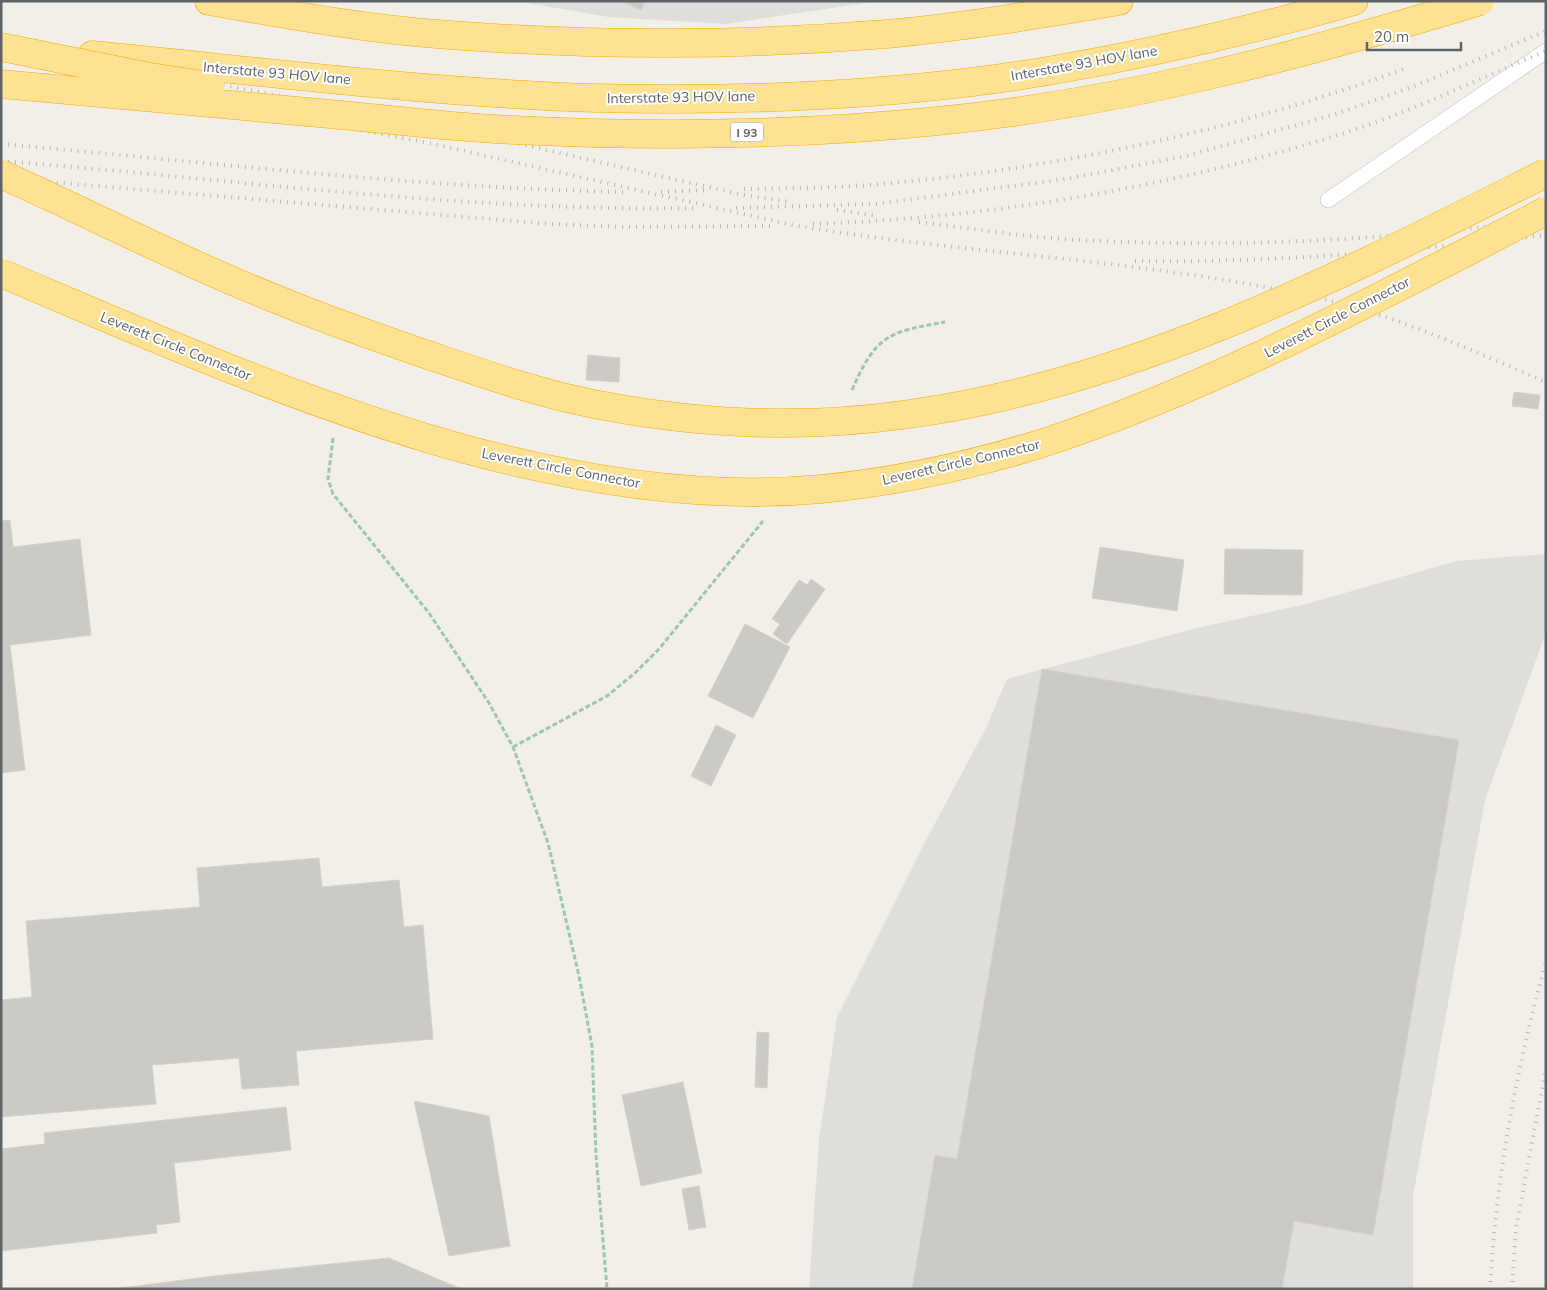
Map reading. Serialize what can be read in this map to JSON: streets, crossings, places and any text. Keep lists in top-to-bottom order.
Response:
{
  "streets": {
    "highway": ["Interstate 93 HOV lane", "I 93", "Leverett Circle Connector"]
  },
  "crossings": [
    ["Interstate 93 HOV lane", "I 93"]
  ],
  "scale_bar": "20 m"
}
